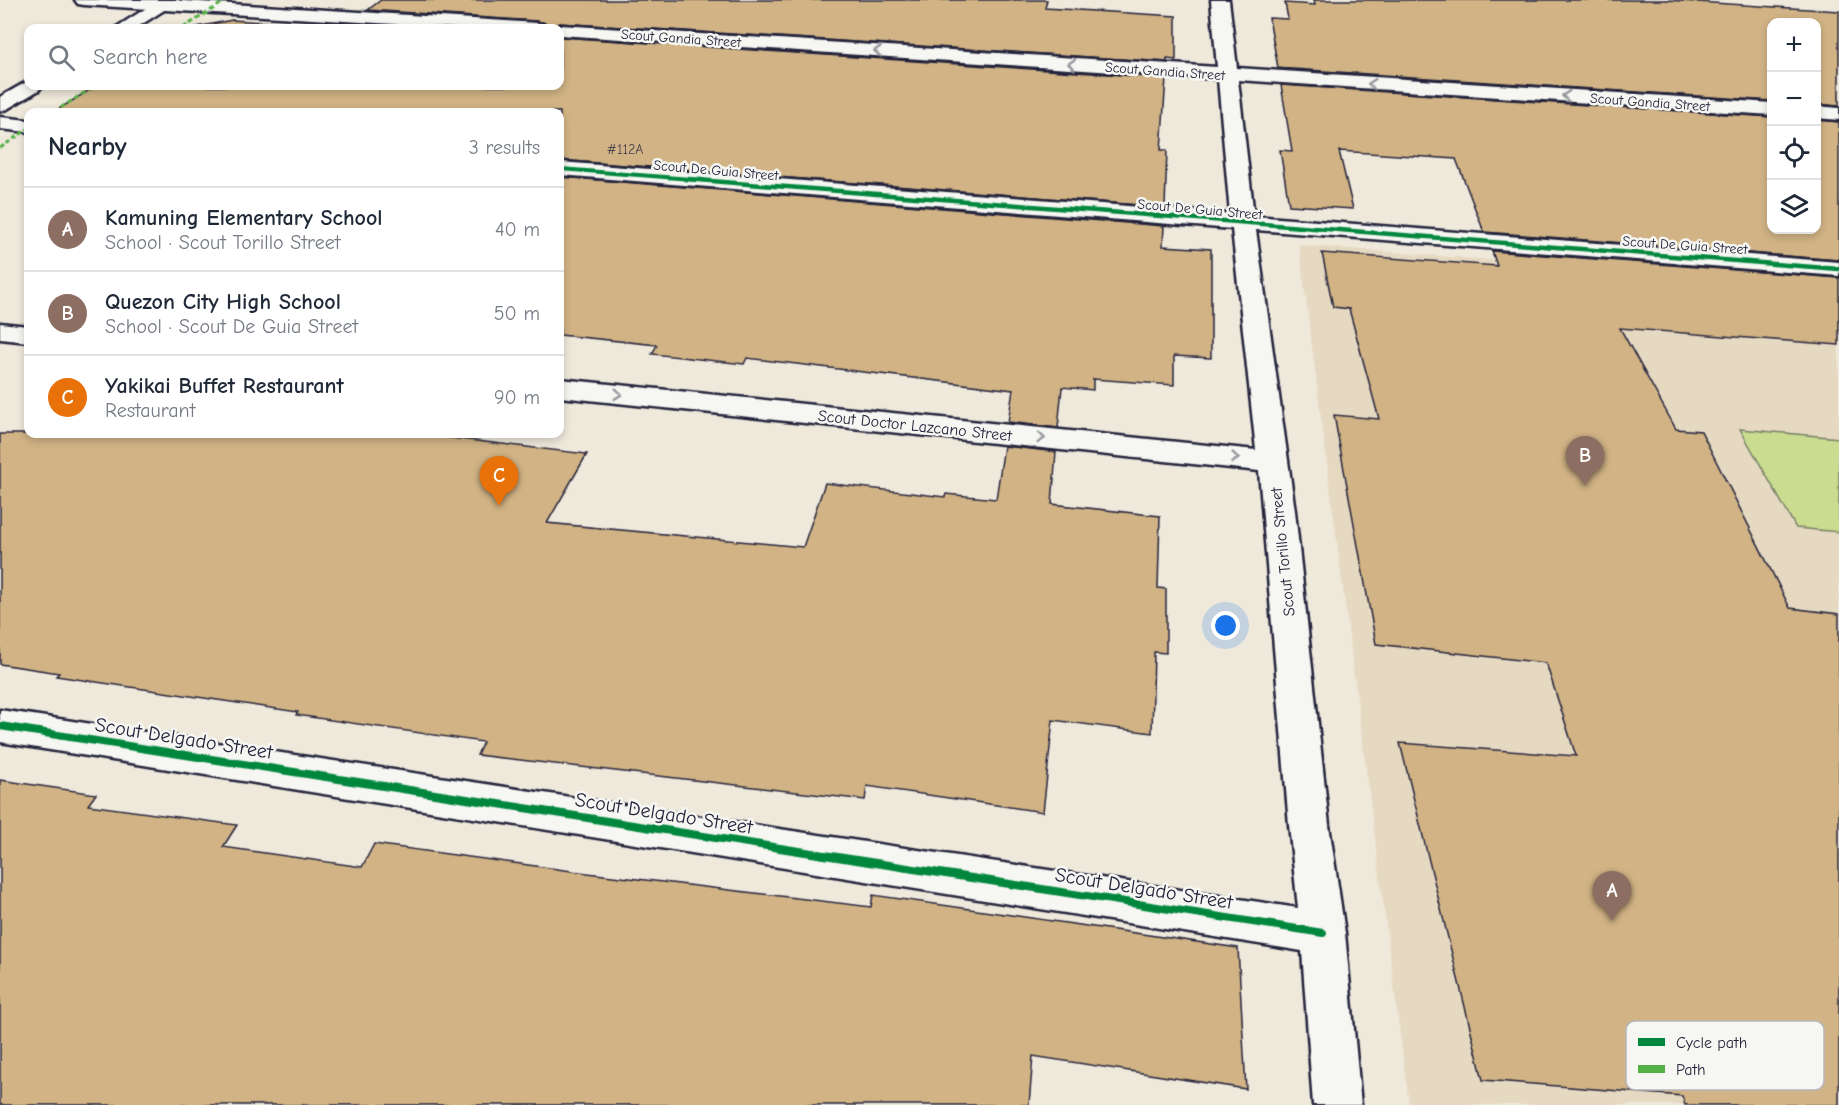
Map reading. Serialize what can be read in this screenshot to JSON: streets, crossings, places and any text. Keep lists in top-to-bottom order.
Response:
{
  "streets": {
    "street": [
      "Scout Gandia Street",
      "Scout De Guia Street",
      "Scout Doctor Lazcano Street",
      "Scout Torillo Street",
      "Scout Delgado Street"
    ]
  },
  "crossings": [
    ["Scout Gandia Street", "Scout Torillo Street"],
    ["Scout De Guia Street", "Scout Torillo Street"],
    ["Scout Doctor Lazcano Street", "Scout Torillo Street"],
    ["Scout Torillo Street", "Scout Delgado Street"]
  ],
  "one_way": ["Scout Gandia Street", "Scout Doctor Lazcano Street"],
  "house_numbers": ["#112A"],
  "legend": ["Cycle path", "Path"],
  "page": {
    "map_buttons": ["+", "−"],
    "search": "Search here",
    "heading": ["Nearby", "3 results"],
    "list": [
      {
        "mark": "A",
        "name": "Kamuning Elementary School",
        "note": "School · Scout Torillo Street",
        "value": "40 m"
      },
      {
        "mark": "B",
        "name": "Quezon City High School",
        "note": "School · Scout De Guia Street",
        "value": "50 m"
      },
      {
        "mark": "C",
        "name": "Yakikai Buffet Restaurant",
        "note": "Restaurant",
        "value": "90 m"
      }
    ],
    "pins": ["B", "C", "A"]
  }
}
